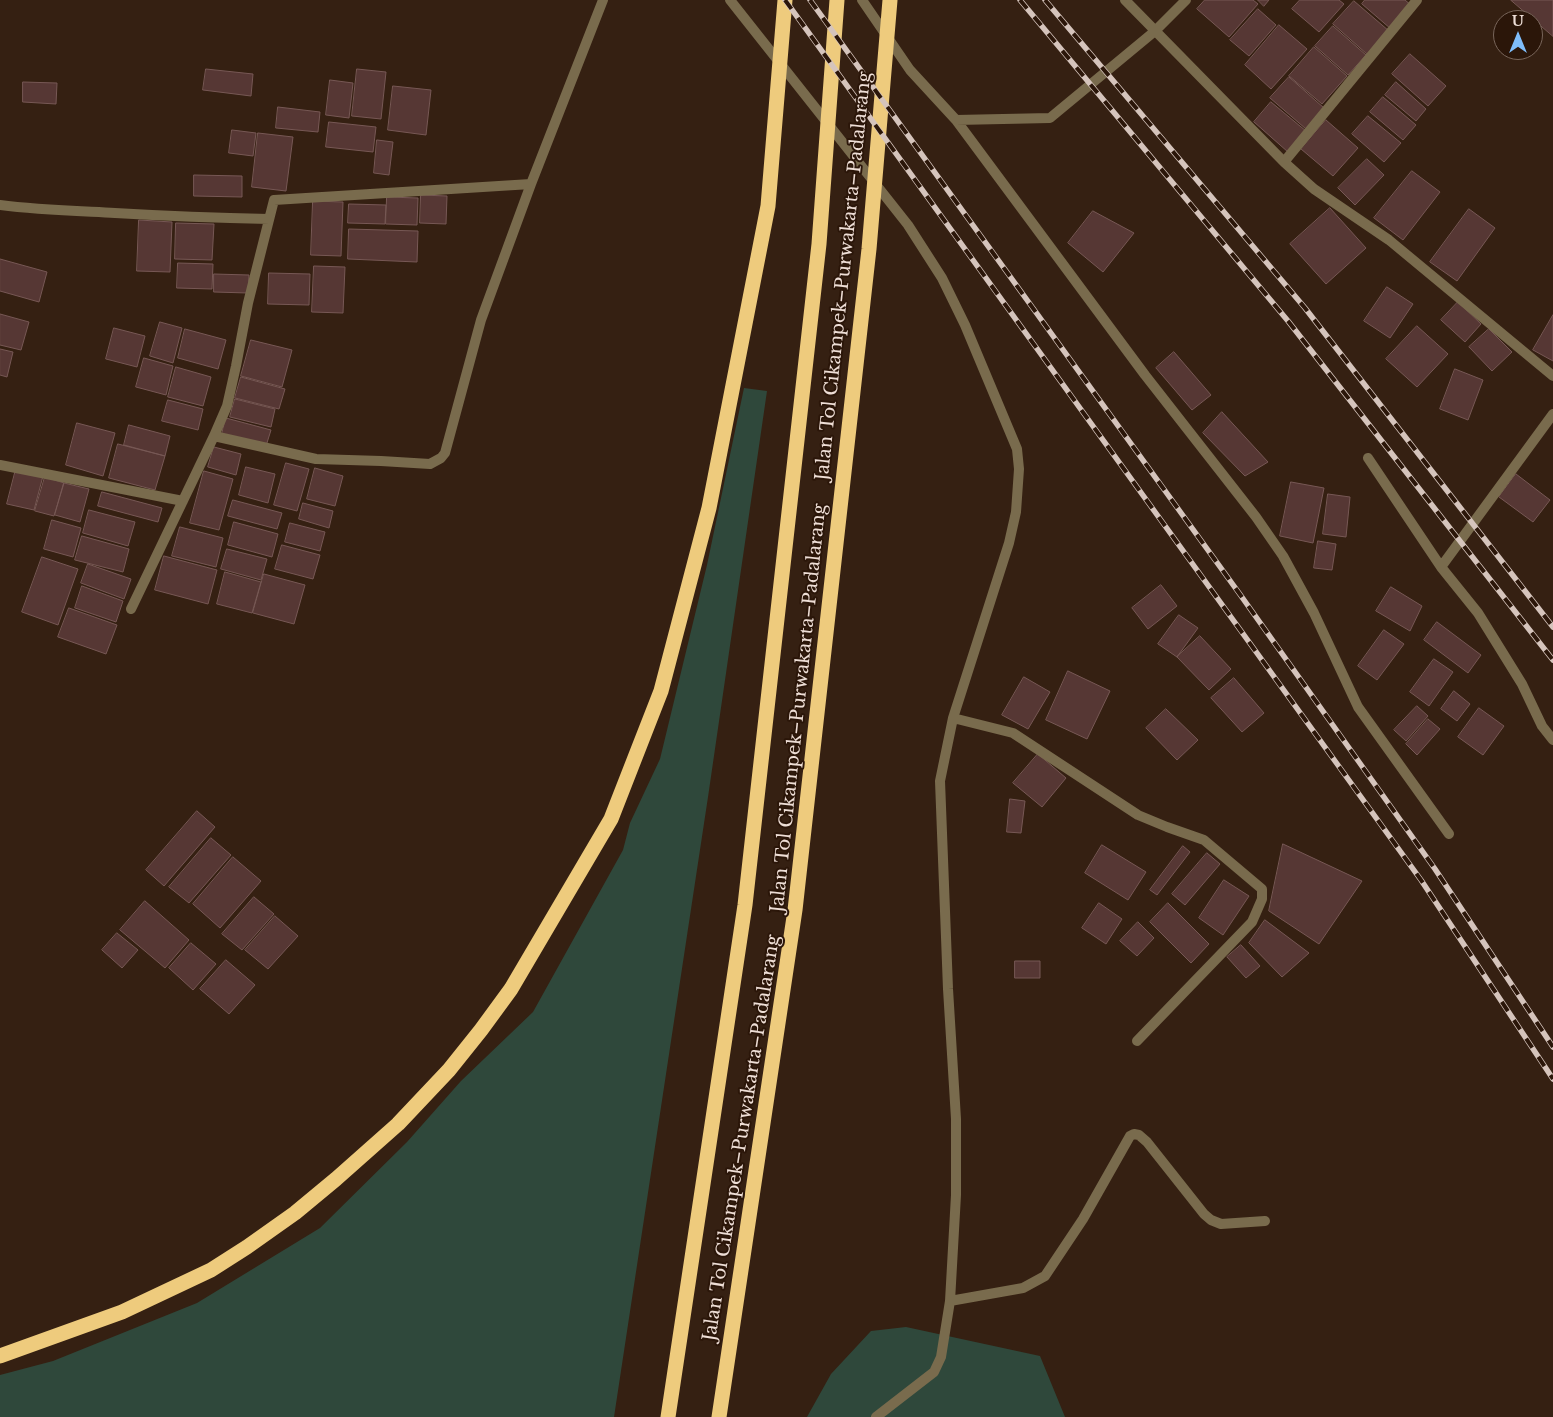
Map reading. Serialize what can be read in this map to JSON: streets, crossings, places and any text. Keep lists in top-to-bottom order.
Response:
{
  "streets": {
    "highway": ["Jalan Tol Cikampek–Purwakarta–Padalarang"]
  },
  "north": "top"
}
